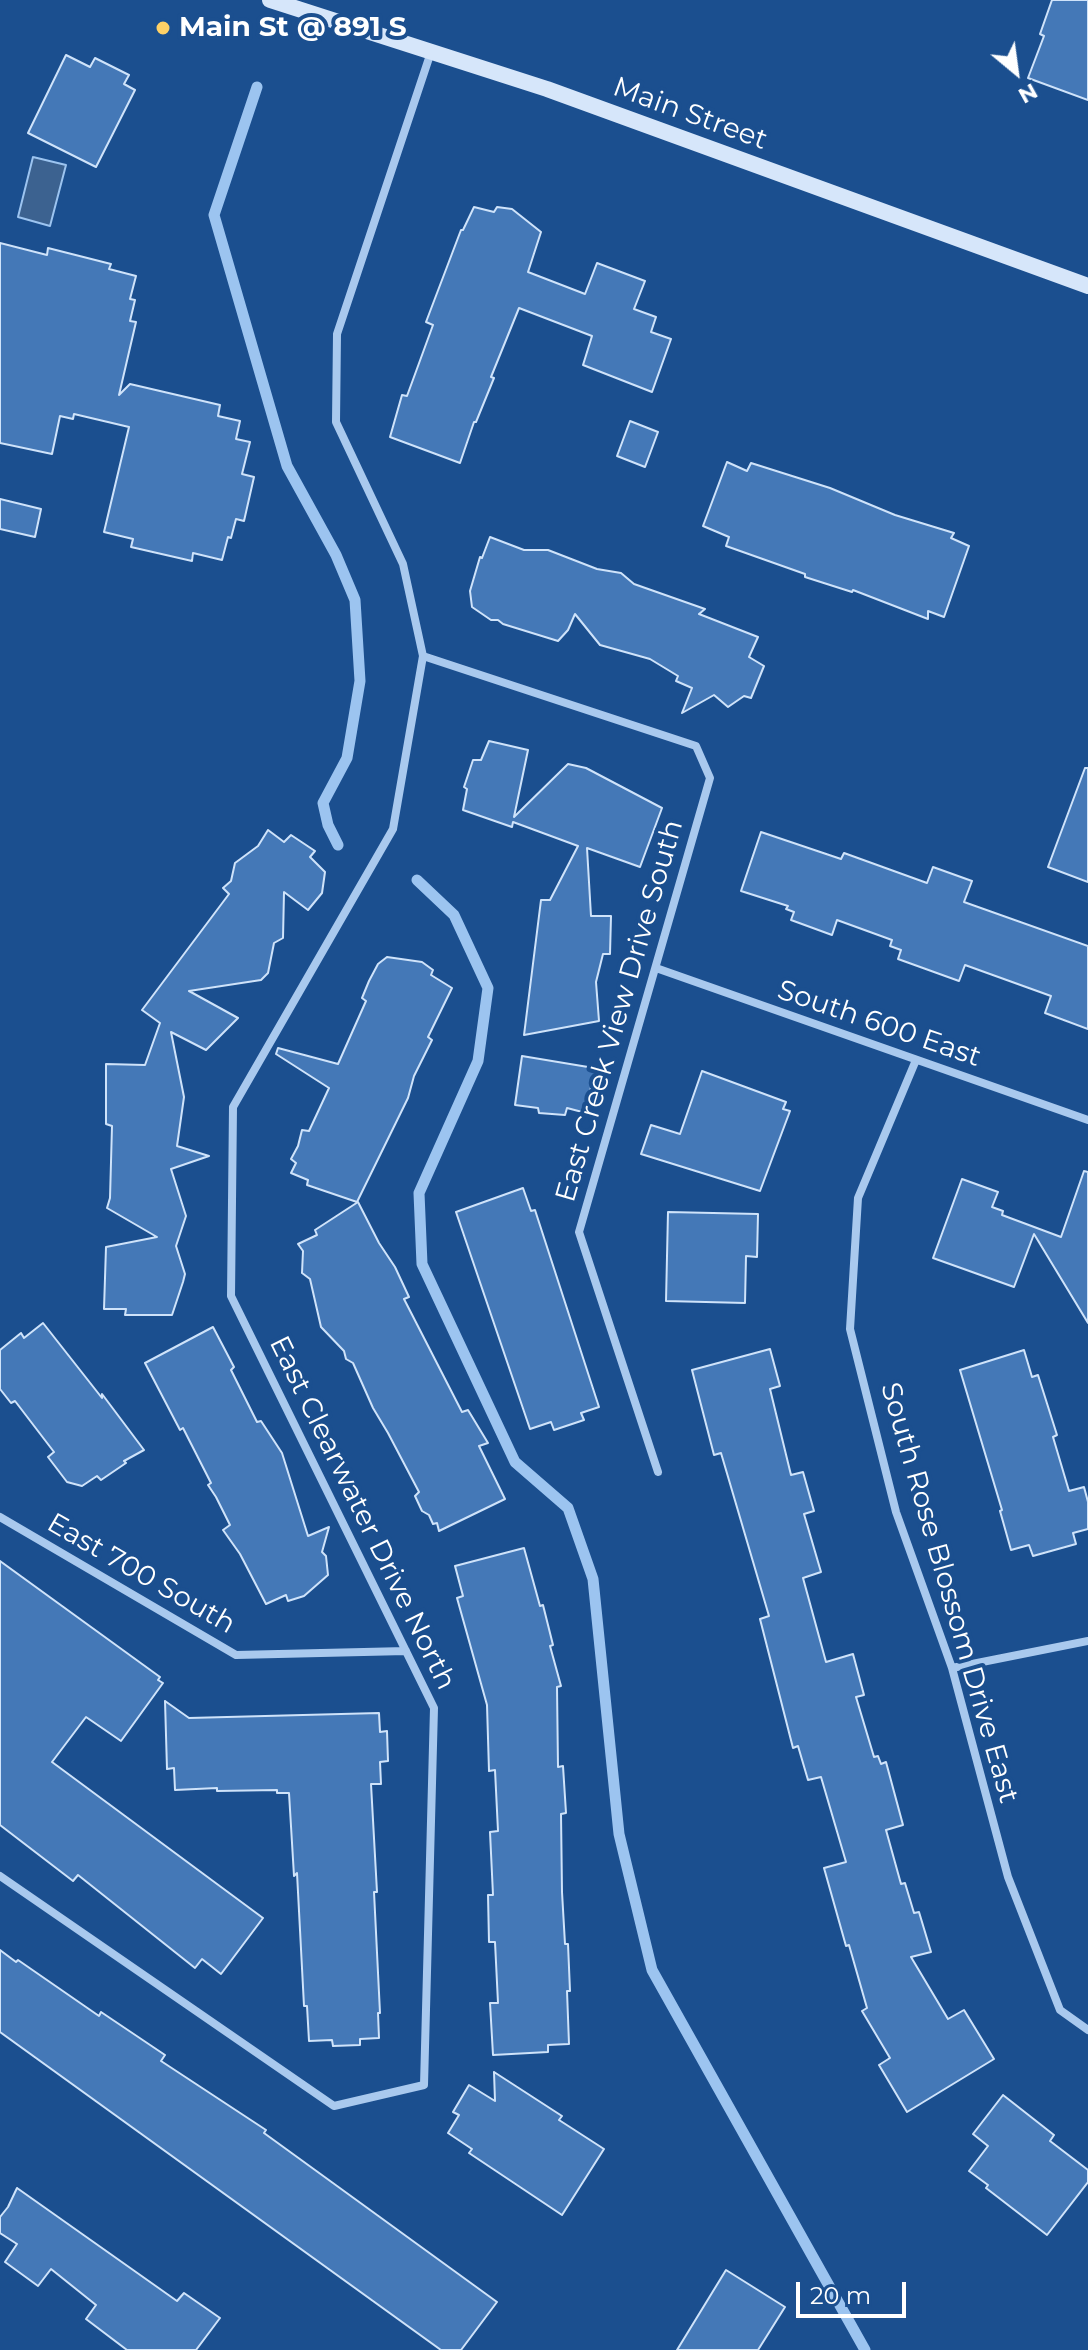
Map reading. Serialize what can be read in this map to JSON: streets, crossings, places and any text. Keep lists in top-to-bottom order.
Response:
{
  "streets": {
    "main road": ["Main Street"],
    "street": [
      "East Creek View Drive South",
      "South 600 East",
      "East Clearwater Drive North",
      "East 700 South",
      "South Rose Blossom Drive East"
    ]
  },
  "crossings": [
    ["East Creek View Drive South", "South 600 East"],
    ["East Creek View Drive South", "East Clearwater Drive North"],
    ["South 600 East", "South Rose Blossom Drive East"],
    ["East Clearwater Drive North", "East 700 South"]
  ],
  "places": ["Main St @ 891 S"],
  "scale_bar": "20 m",
  "north": "bottom right"
}
